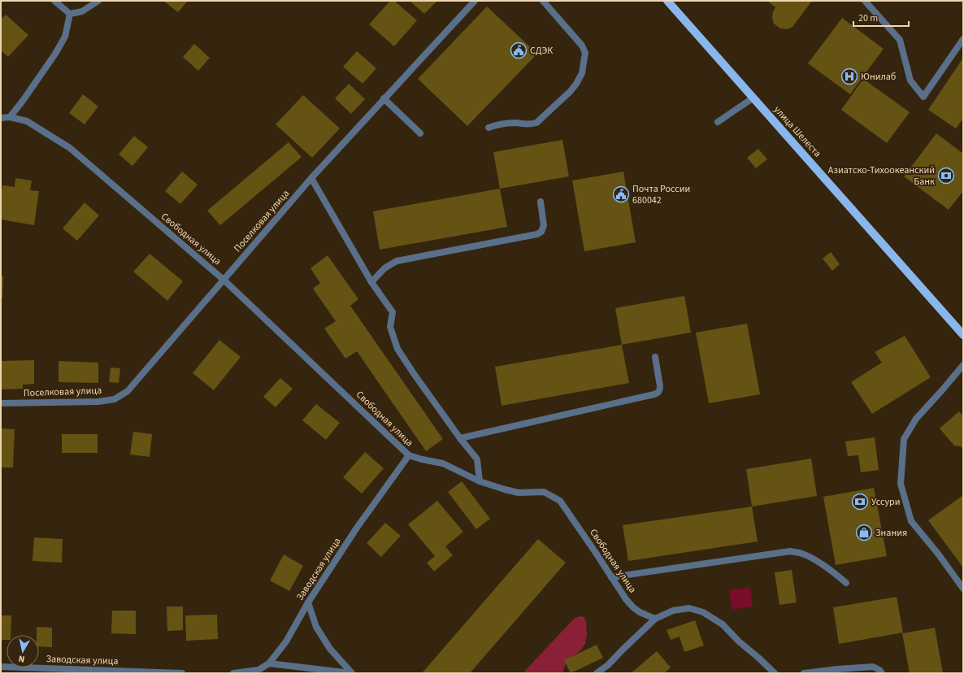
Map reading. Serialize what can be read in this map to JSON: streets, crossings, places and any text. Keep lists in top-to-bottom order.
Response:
{
  "streets": {
    "main road": ["улица Шелеста"],
    "street": ["Поселковая улица", "Свободная улица", "Заводская улица"]
  },
  "crossings": [
    ["Поселковая улица", "Свободная улица"],
    ["Свободная улица", "Заводская улица"]
  ],
  "places": {
    "public building": ["СДЭК", "Почта России 680042"],
    "hospital": ["Юнилаб"],
    "bank": ["Азиатско-Тихоокеанский Банк", "Уссури"],
    "shop": ["Знания"]
  },
  "scale_bar": "20 m",
  "north": "bottom"
}
